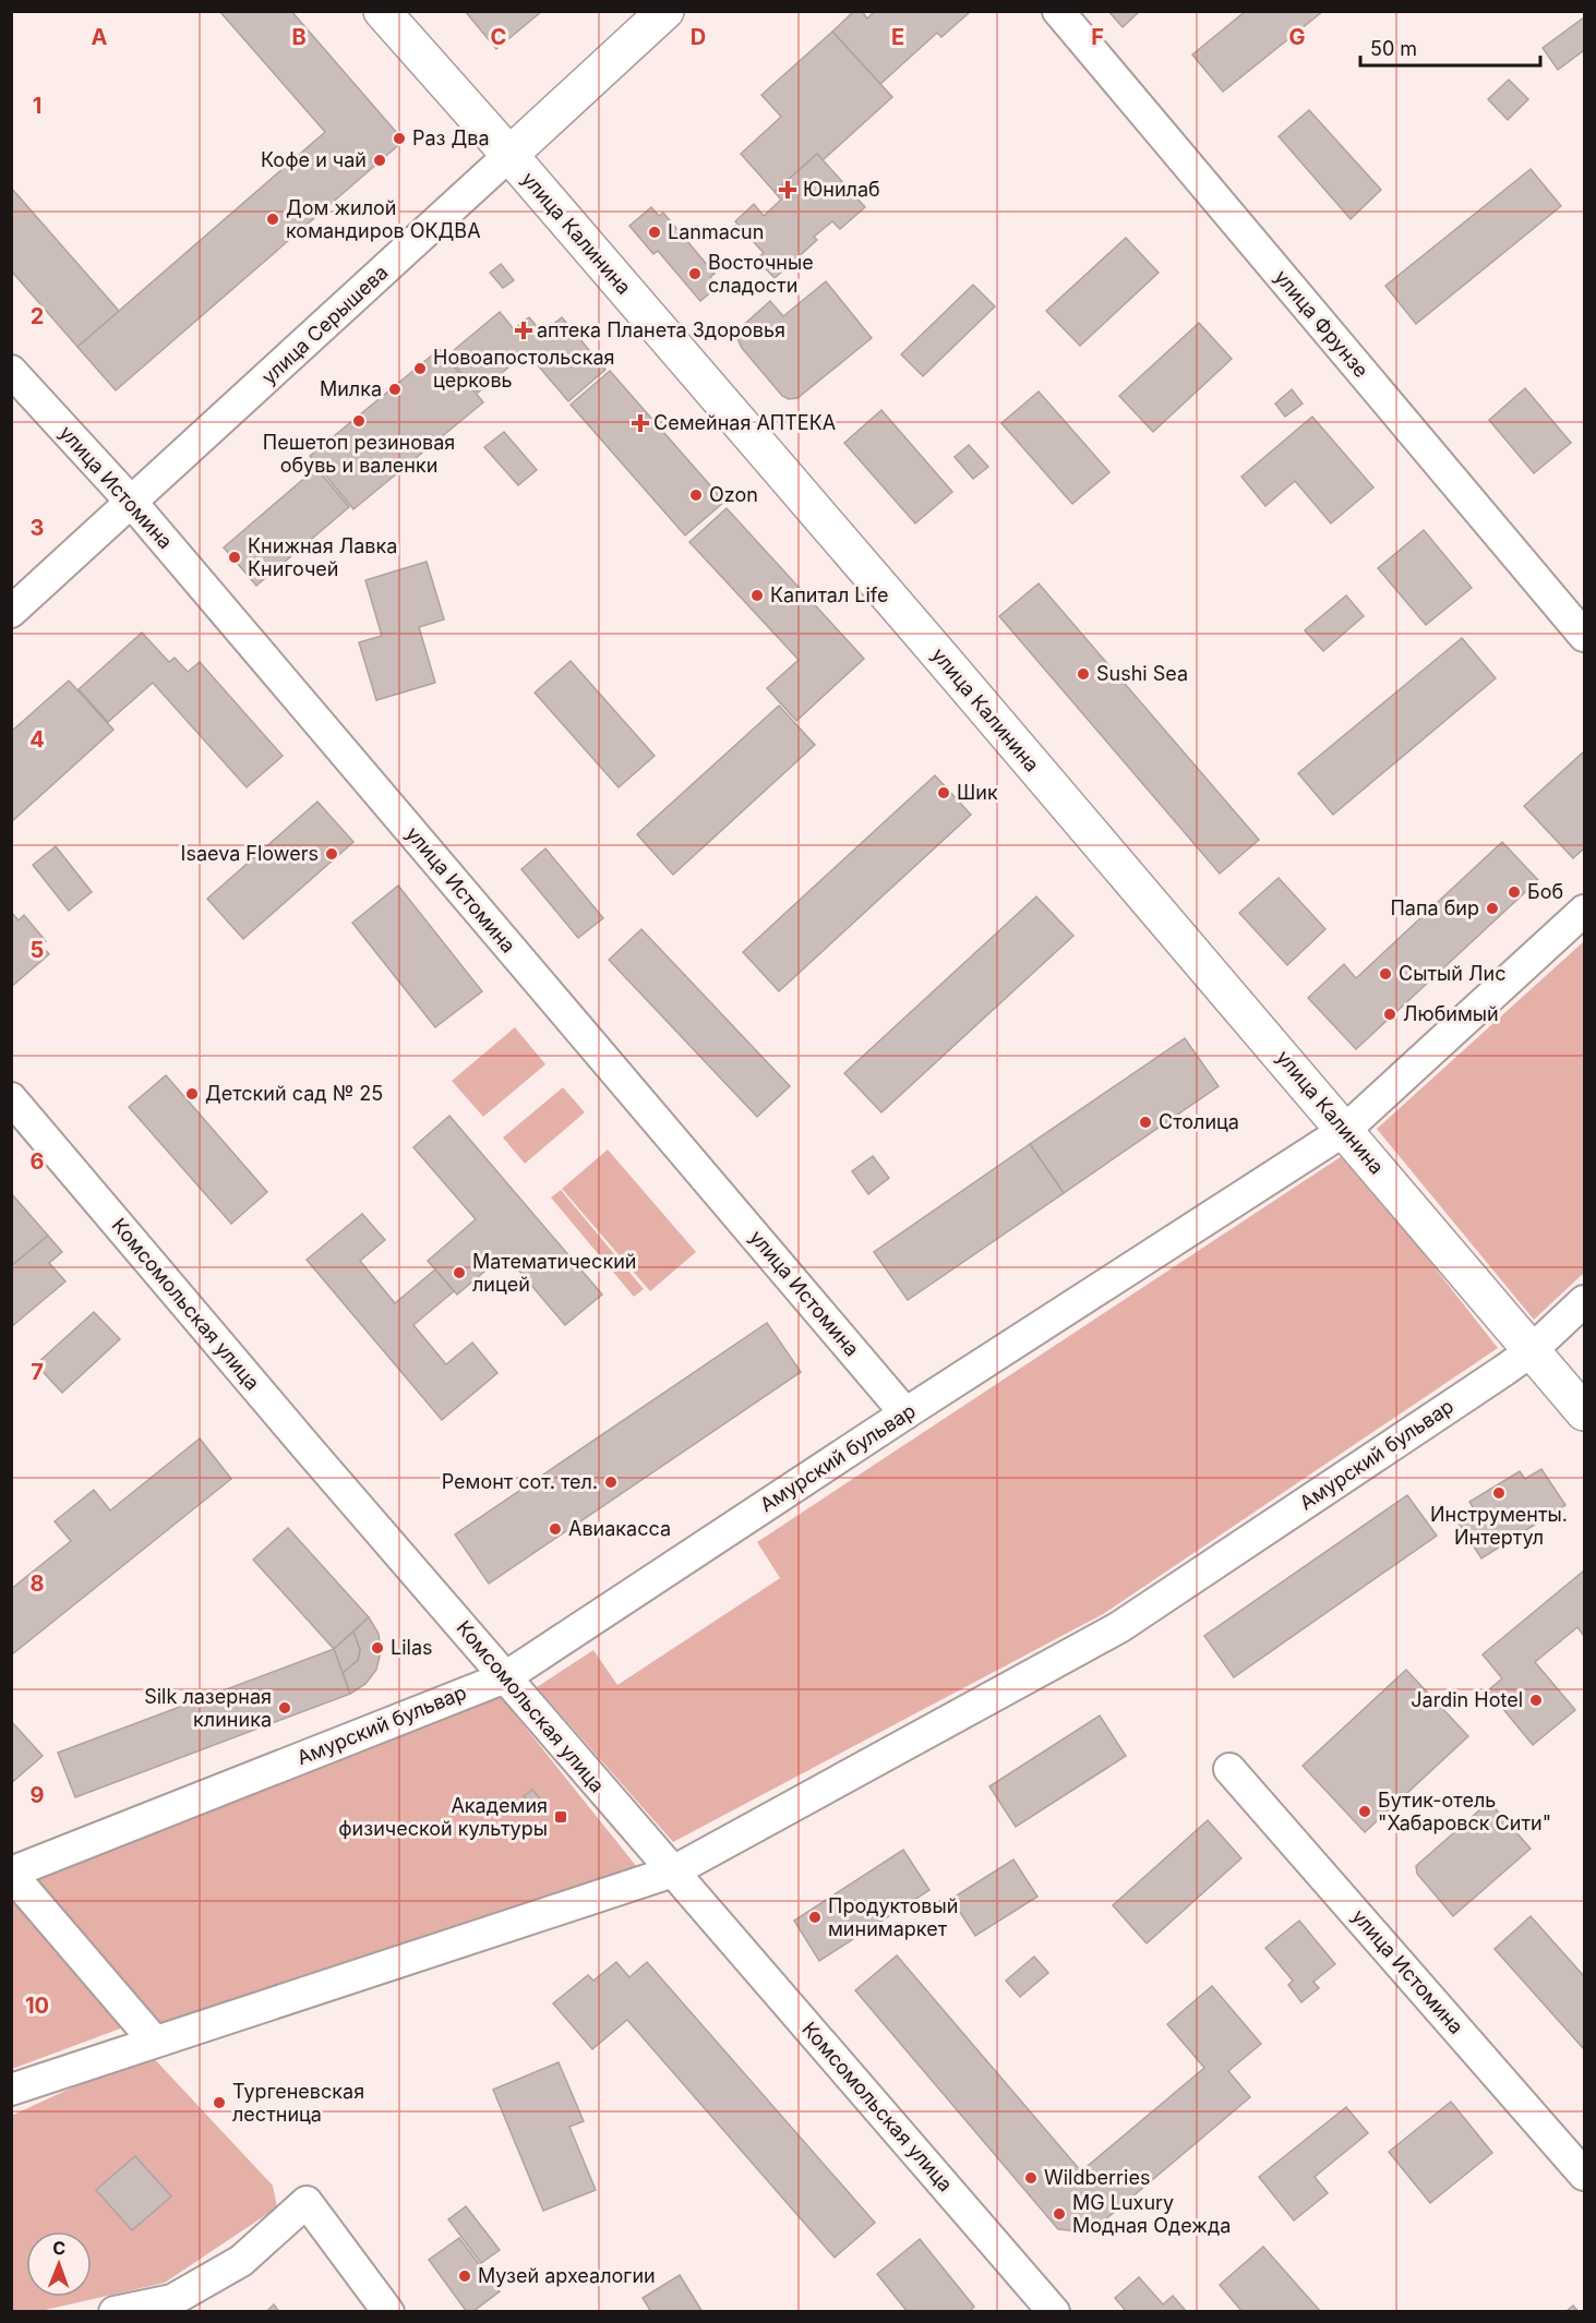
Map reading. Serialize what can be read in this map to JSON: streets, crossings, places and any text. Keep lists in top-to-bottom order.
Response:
{
  "streets": {
    "main road": ["улица Калинина", "улица Серышева"],
    "street": [
      "улица Фрунзе",
      "улица Истомина",
      "Комсомольская улица",
      "Амурский бульвар"
    ]
  },
  "crossings": [
    ["улица Калинина", "улица Серышева"],
    ["улица Калинина", "Амурский бульвар"],
    ["улица Серышева", "улица Истомина"],
    ["улица Истомина", "Амурский бульвар"],
    ["Комсомольская улица", "Амурский бульвар"]
  ],
  "places": {
    "other": [
      "Раз Два",
      "Кофе и чай",
      "Дом жилой командиров ОКДВА",
      "Lanmacun",
      "Восточные сладости",
      "Новоапостольская церковь",
      "Милка",
      "Пешетоп резиновая обувь и валенки",
      "Ozon",
      "Книжная Лавка Книгочей",
      "Капитал Life",
      "Sushi Sea",
      "Шик",
      "Isaeva Flowers",
      "Боб",
      "Папа бир",
      "Сытый Лис",
      "Любимый",
      "Детский сад № 25",
      "Столица",
      "Математический лицей",
      "Ремонт сот. тел.",
      "Инструменты. Интертул",
      "Авиакасса",
      "Lilas",
      "Jardin Hotel",
      "Silk лазерная клиника",
      "Бутик-отель \"Хабаровск Сити\"",
      "Продуктовый минимаркет",
      "Тургеневская лестница",
      "Wildberries",
      "MG Luxury Модная Одежда",
      "Музей археалогии"
    ],
    "health": ["Юнилаб", "аптека Планета Здоровья", "Семейная АПТЕКА"],
    "transit": ["Академия физической культуры"]
  },
  "scale_bar": "50 m",
  "north": "top",
  "grid": {
    "columns": [
      "A",
      "B",
      "C",
      "D",
      "E",
      "F",
      "G"
    ],
    "rows": [
      "1",
      "2",
      "3",
      "4",
      "5",
      "6",
      "7",
      "8",
      "9",
      "10"
    ]
  }
}
